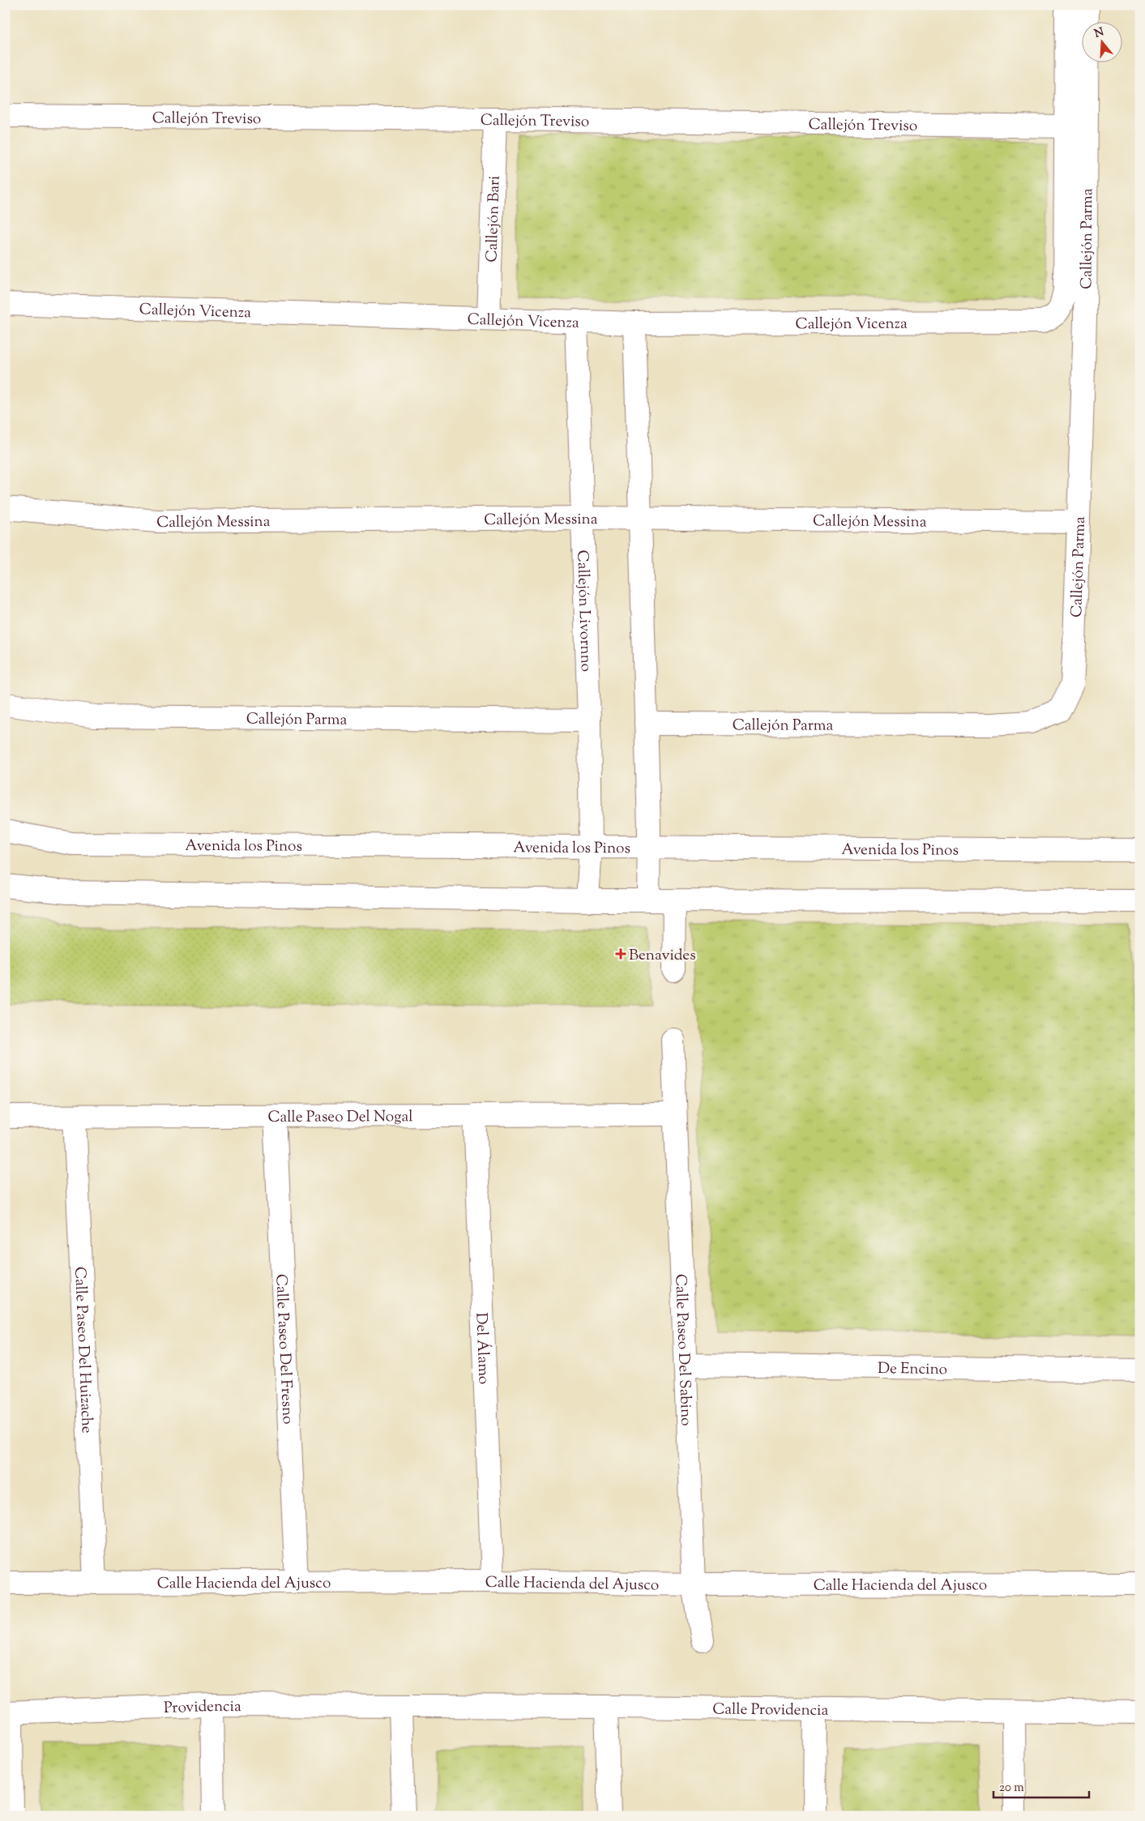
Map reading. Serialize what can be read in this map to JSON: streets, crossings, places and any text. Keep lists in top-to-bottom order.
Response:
{
  "streets": {
    "street": [
      "Callejón Treviso",
      "Callejón Bari",
      "Callejón Parma",
      "Callejón Vicenza",
      "Callejón Messina",
      "Callejón Livornno",
      "Avenida los Pinos",
      "Calle Paseo Del Nogal",
      "Del Álamo",
      "Calle Paseo Del Fresno",
      "Calle Paseo Del Sabino",
      "Calle Paseo Del Huizache",
      "De Encino",
      "Calle Hacienda del Ajusco",
      "Providencia",
      "Calle Providencia"
    ]
  },
  "crossings": [
    ["Callejón Treviso", "Callejón Bari"],
    ["Callejón Treviso", "Callejón Vicenza"],
    ["Callejón Bari", "Callejón Vicenza"],
    ["Callejón Parma", "Callejón Messina"],
    ["Callejón Parma", "Callejón Livornno"],
    ["Callejón Vicenza", "Callejón Livornno"],
    ["Callejón Messina", "Callejón Livornno"],
    ["Callejón Livornno", "Avenida los Pinos"],
    ["Calle Paseo Del Nogal", "Del Álamo"],
    ["Calle Paseo Del Nogal", "Calle Paseo Del Fresno"],
    ["Calle Paseo Del Nogal", "Calle Paseo Del Sabino"],
    ["Calle Paseo Del Nogal", "Calle Paseo Del Huizache"],
    ["Del Álamo", "Calle Hacienda del Ajusco"],
    ["Calle Paseo Del Fresno", "Calle Hacienda del Ajusco"],
    ["Calle Paseo Del Sabino", "De Encino"],
    ["Calle Paseo Del Sabino", "Calle Hacienda del Ajusco"],
    ["Calle Paseo Del Huizache", "Calle Hacienda del Ajusco"],
    ["Providencia", "Calle Providencia"]
  ],
  "places": {
    "health": ["Benavides"]
  },
  "scale_bar": "20 m",
  "north": "top"
}
